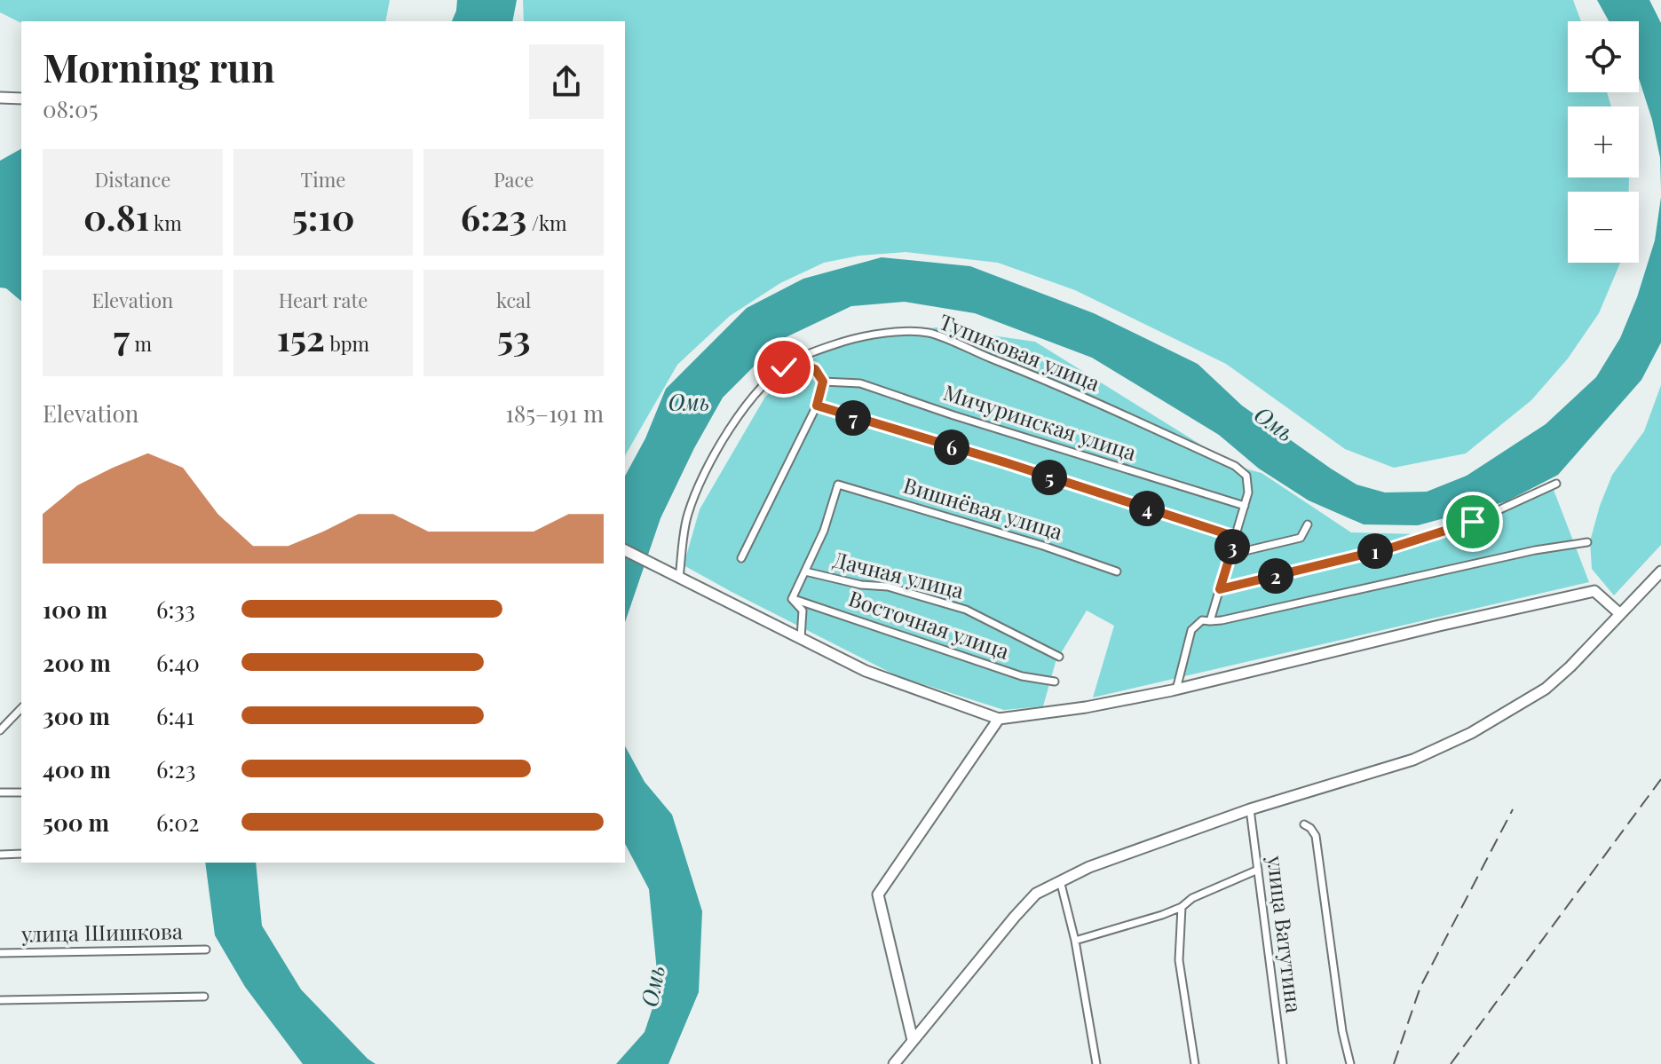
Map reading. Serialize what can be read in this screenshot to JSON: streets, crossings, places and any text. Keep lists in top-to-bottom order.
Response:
{
  "streets": {
    "street": [
      "Тупиковая улица",
      "Мичуринская улица",
      "Вишнёвая улица",
      "Дачная улица",
      "Восточная улица",
      "улица Шишкова",
      "улица Ватутина"
    ]
  },
  "crossings": [
    ["Тупиковая улица", "Мичуринская улица"],
    ["Вишнёвая улица", "Дачная улица"]
  ],
  "water": ["Омь"],
  "page": {
    "map_buttons": ["+", "−"],
    "heading": ["Morning run", "08:05"],
    "stats": [
      ["Distance", "0.81 km"],
      ["Time", "5:10"],
      ["Pace", "6:23 /km"],
      ["Elevation", "7 m"],
      ["Heart rate", "152 bpm"],
      ["kcal", "53"]
    ],
    "chart": ["Elevation", "185–191 m"],
    "pins": [
      "7",
      "6",
      "5",
      "4",
      "3",
      "1",
      "2"
    ],
    "list": [
      {
        "name": "100 m",
        "note": "6:33"
      },
      {
        "name": "200 m",
        "note": "6:40"
      },
      {
        "name": "300 m",
        "note": "6:41"
      },
      {
        "name": "400 m",
        "note": "6:23"
      },
      {
        "name": "500 m",
        "note": "6:02"
      }
    ]
  }
}
